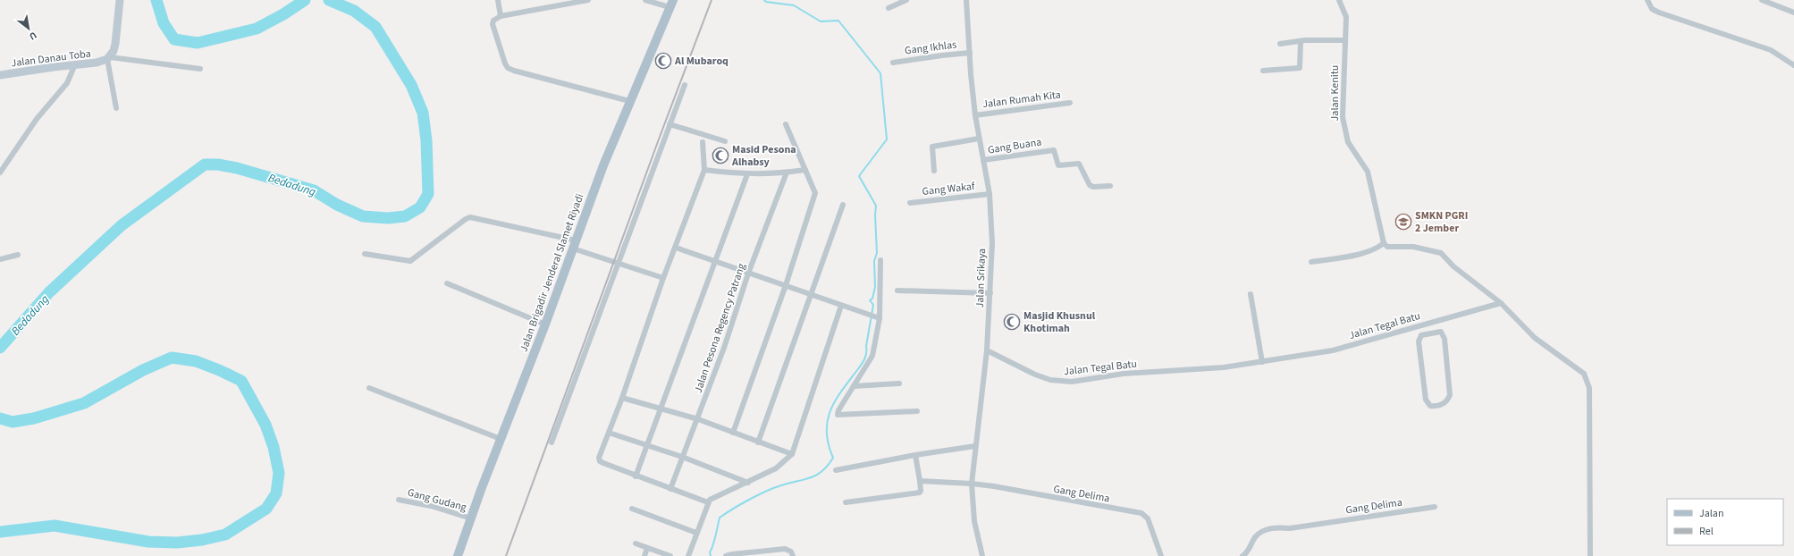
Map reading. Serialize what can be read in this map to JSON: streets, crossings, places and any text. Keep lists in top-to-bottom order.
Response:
{
  "streets": {
    "main road": ["Jalan Danau Toba", "Jalan Brigadir Jenderal Slamet Riyadi"],
    "street": [
      "Gang Ikhlas",
      "Jalan Kenitu",
      "Jalan Rumah Kita",
      "Gang Buana",
      "Gang Wakaf",
      "Jalan Srikaya",
      "Jalan Tegal Batu",
      "Jalan Pesona Regency Patrang",
      "Gang Delima",
      "Gang Gudang"
    ]
  },
  "crossings": [
    ["Gang Ikhlas", "Jalan Srikaya"],
    ["Jalan Rumah Kita", "Jalan Srikaya"],
    ["Gang Buana", "Jalan Srikaya"],
    ["Gang Wakaf", "Jalan Srikaya"],
    ["Jalan Brigadir Jenderal Slamet Riyadi", "Gang Gudang"],
    ["Jalan Srikaya", "Jalan Tegal Batu"],
    ["Jalan Srikaya", "Gang Delima"]
  ],
  "water": ["Bedadung"],
  "places": {
    "mosque": ["Al Mubaroq", "Masid Pesona Alhabsy", "Masjid Khusnul Khotimah"],
    "school or university": ["SMKN PGRI 2 Jember"]
  },
  "legend": ["Jalan", "Rel"],
  "north": "bottom right"
}
